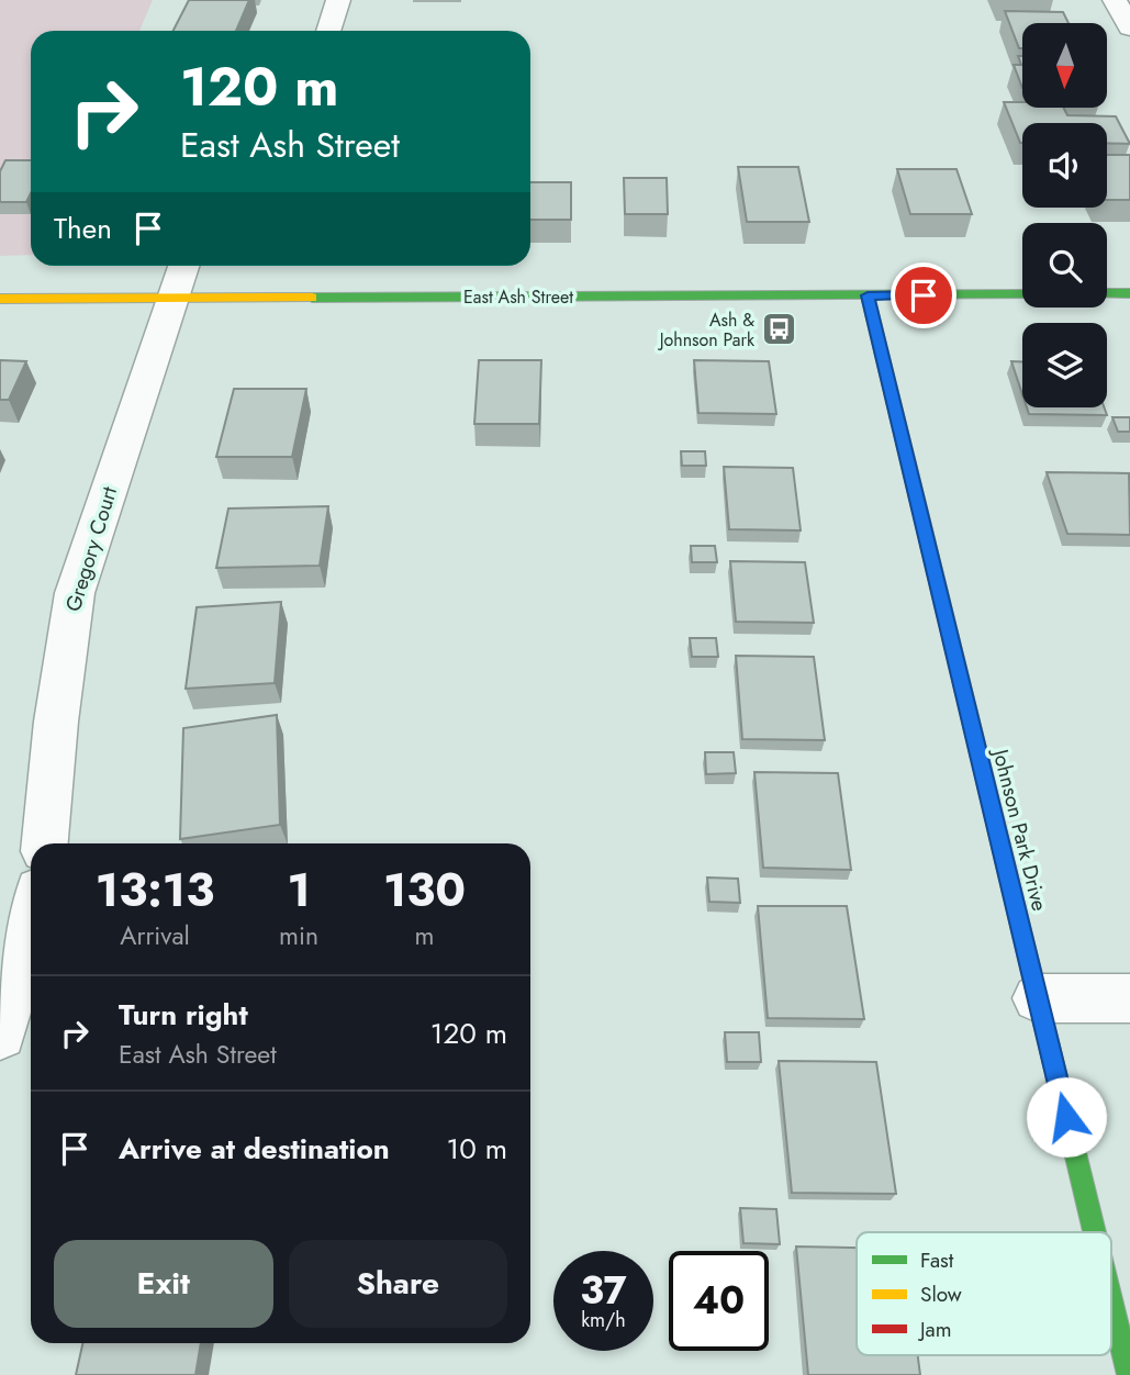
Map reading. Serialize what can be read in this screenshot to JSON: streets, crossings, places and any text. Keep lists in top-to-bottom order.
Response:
{
  "streets": {
    "street": ["East Ash Street", "Gregory Court", "Johnson Park Drive"]
  },
  "crossings": [
    ["East Ash Street", "Gregory Court"],
    ["East Ash Street", "Johnson Park Drive"]
  ],
  "places": {
    "bus stop": ["Ash & Johnson Park"]
  },
  "legend": ["Fast", "Slow", "Jam"],
  "north": "bottom",
  "page": {
    "turn": ["120 m", "East Ash Street"],
    "then": "Then",
    "eta": [
      "13:13",
      "Arrival",
      "1",
      "min",
      "130",
      "m"
    ],
    "list": [
      {
        "name": "Turn right",
        "note": "East Ash Street",
        "value": "120 m"
      },
      {
        "name": "Arrive at destination",
        "value": "10 m"
      }
    ],
    "buttons": ["Exit", "Share"],
    "speed": "37 km/h",
    "limit": "40"
  }
}
